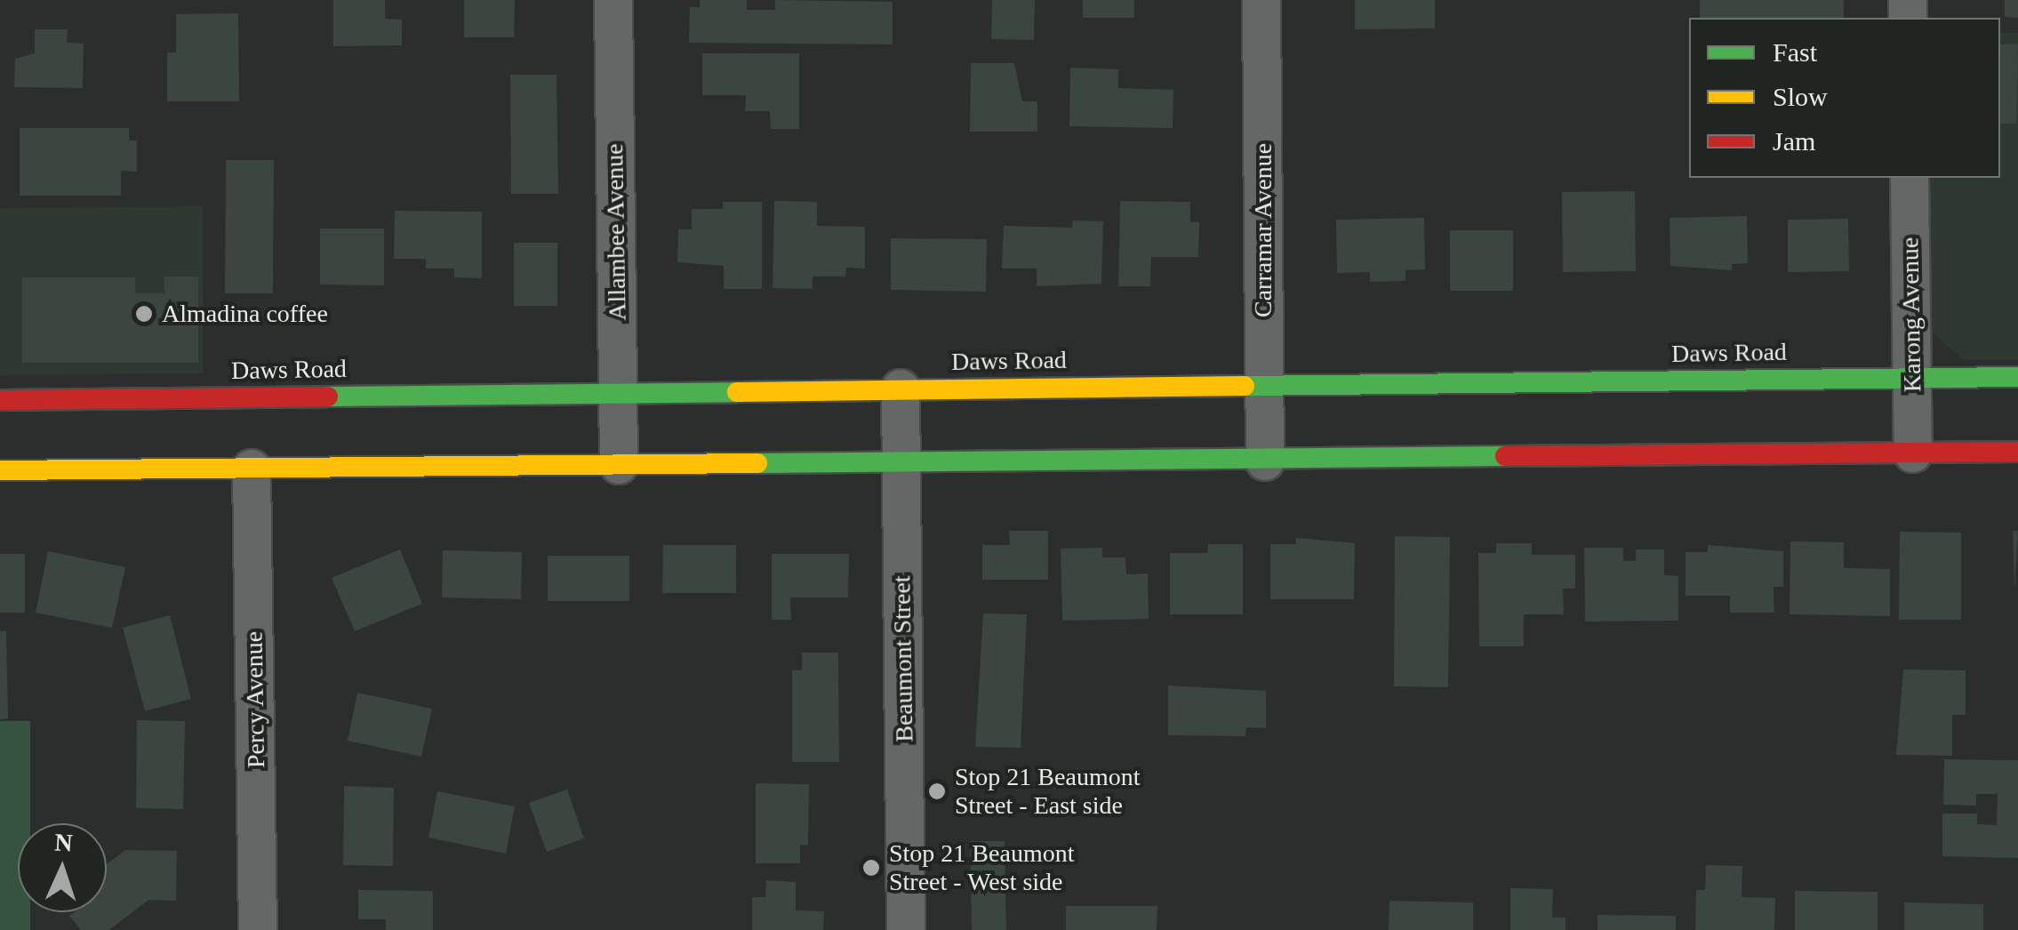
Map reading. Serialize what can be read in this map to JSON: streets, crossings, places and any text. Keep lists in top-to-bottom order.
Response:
{
  "streets": {
    "main road": ["Daws Road"],
    "street": [
      "Carramar Avenue",
      "Allambee Avenue",
      "Karong Avenue",
      "Beaumont Street",
      "Percy Avenue"
    ]
  },
  "crossings": [
    ["Carramar Avenue", "Daws Road"],
    ["Allambee Avenue", "Daws Road"],
    ["Karong Avenue", "Daws Road"],
    ["Daws Road", "Beaumont Street"]
  ],
  "places": ["Almadina coffee", "Stop 21 Beaumont Street - East side", "Stop 21 Beaumont Street - West side"],
  "legend": ["Fast", "Slow", "Jam"],
  "north": "top"
}
